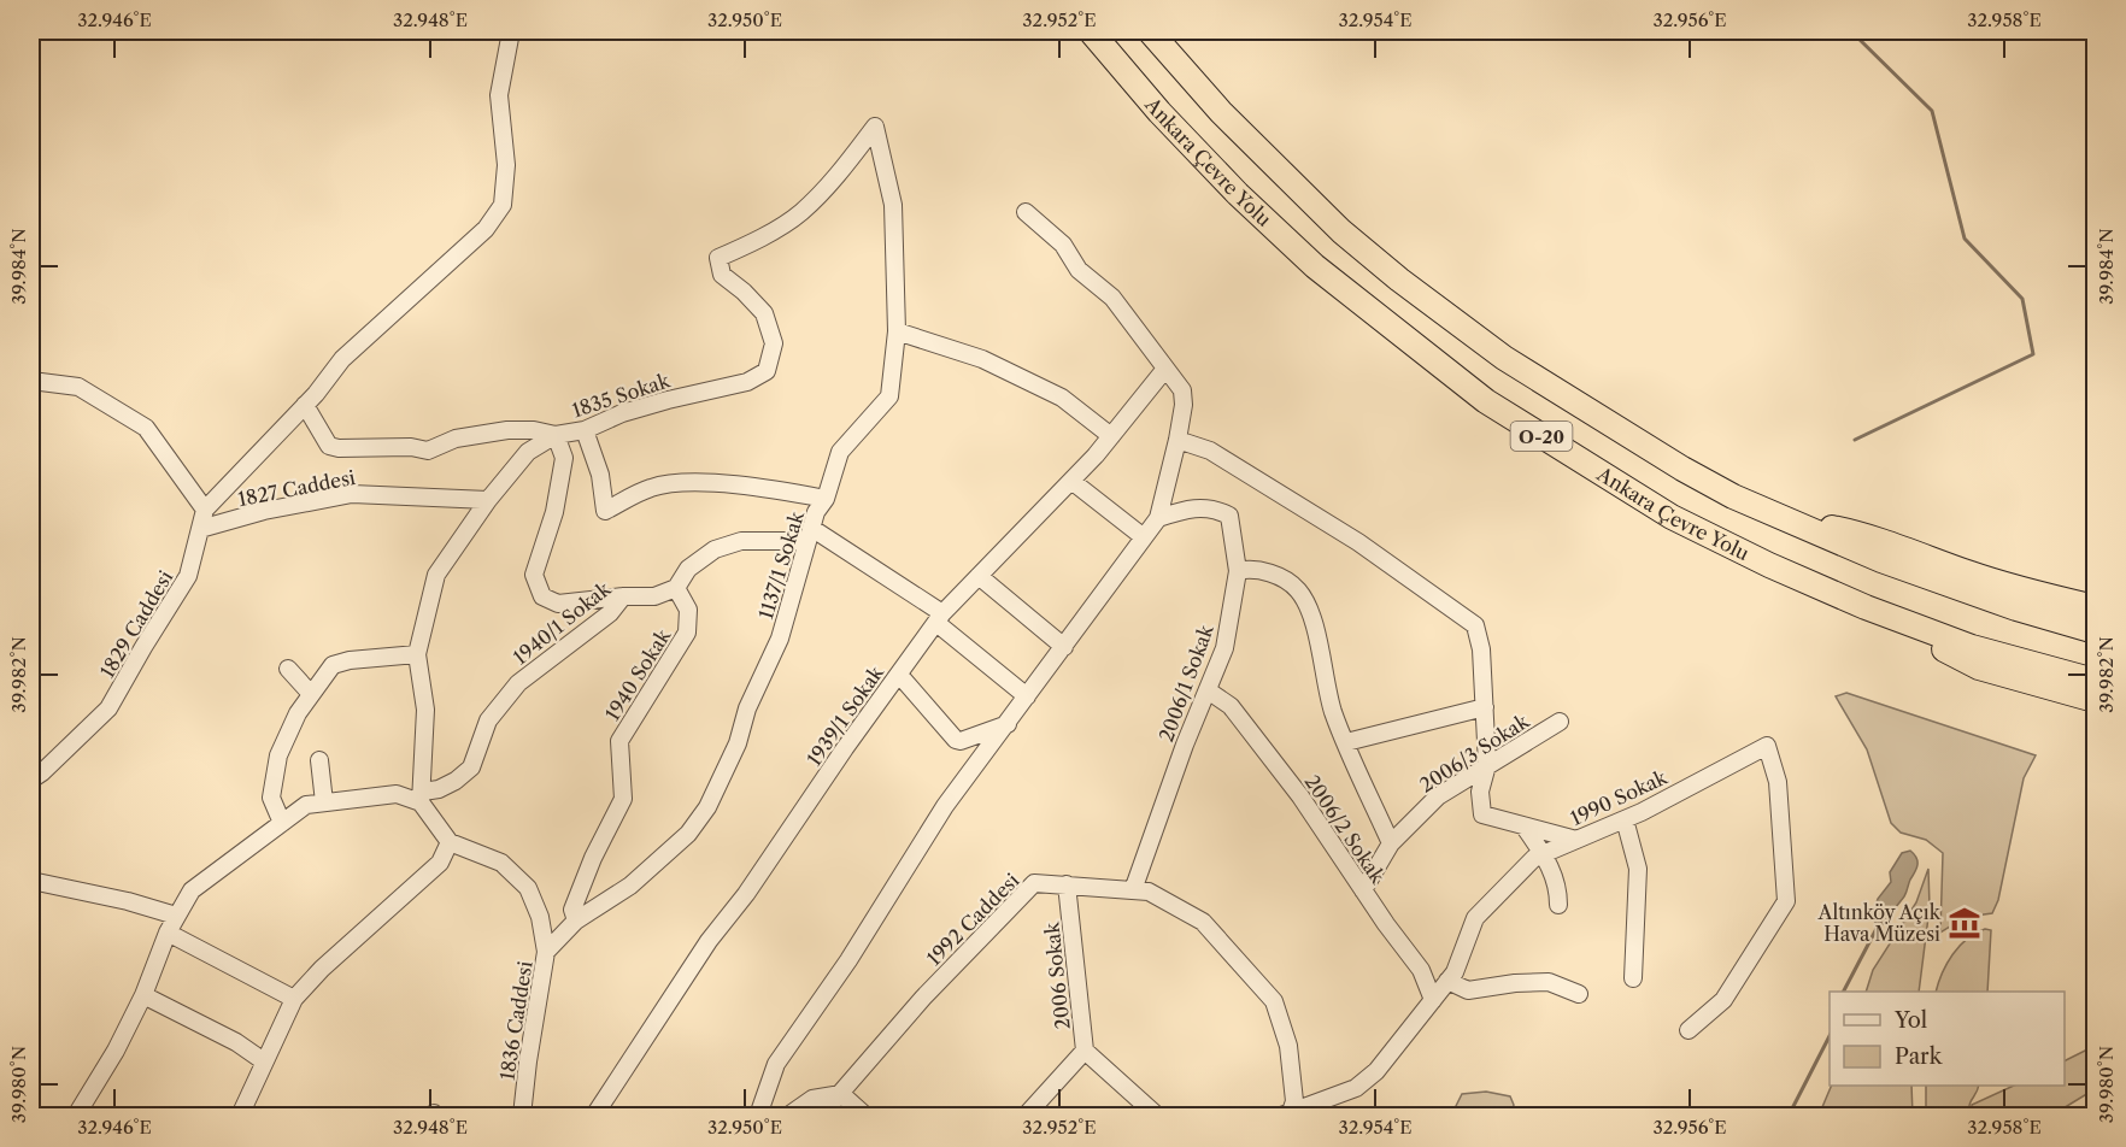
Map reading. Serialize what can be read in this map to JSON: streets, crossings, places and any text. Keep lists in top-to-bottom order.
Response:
{
  "streets": {
    "highway": ["Ankara Çevre Yolu", "O-20"],
    "street": [
      "1835 Sokak",
      "1827 Caddesi",
      "1137/1 Sokak",
      "1940/1 Sokak",
      "1829 Caddesi",
      "1940 Sokak",
      "2006/1 Sokak",
      "1939/1 Sokak",
      "2006/3 Sokak",
      "1990 Sokak",
      "2006/2 Sokak",
      "1992 Caddesi",
      "2006 Sokak",
      "1836 Caddesi"
    ]
  },
  "crossings": [
    ["1835 Sokak", "1827 Caddesi"],
    ["1835 Sokak", "1137/1 Sokak"],
    ["1835 Sokak", "1940/1 Sokak"],
    ["1827 Caddesi", "1829 Caddesi"],
    ["1137/1 Sokak", "1940 Sokak"],
    ["1137/1 Sokak", "1836 Caddesi"],
    ["1940/1 Sokak", "1940 Sokak"],
    ["2006/1 Sokak", "2006/2 Sokak"],
    ["2006/1 Sokak", "1992 Caddesi"],
    ["2006/3 Sokak", "2006/2 Sokak"],
    ["1990 Sokak", "2006/2 Sokak"],
    ["1990 Sokak", "1992 Caddesi"],
    ["1992 Caddesi", "2006 Sokak"]
  ],
  "places": {
    "museum": ["Altınköy Açık Hava Müzesi"]
  },
  "legend": ["Yol", "Park"],
  "coordinates": [
    "32.946°E",
    "32.948°E",
    "32.950°E",
    "32.952°E",
    "32.954°E",
    "32.956°E",
    "32.958°E",
    "39.984°N",
    "39.982°N",
    "39.980°N"
  ]
}
